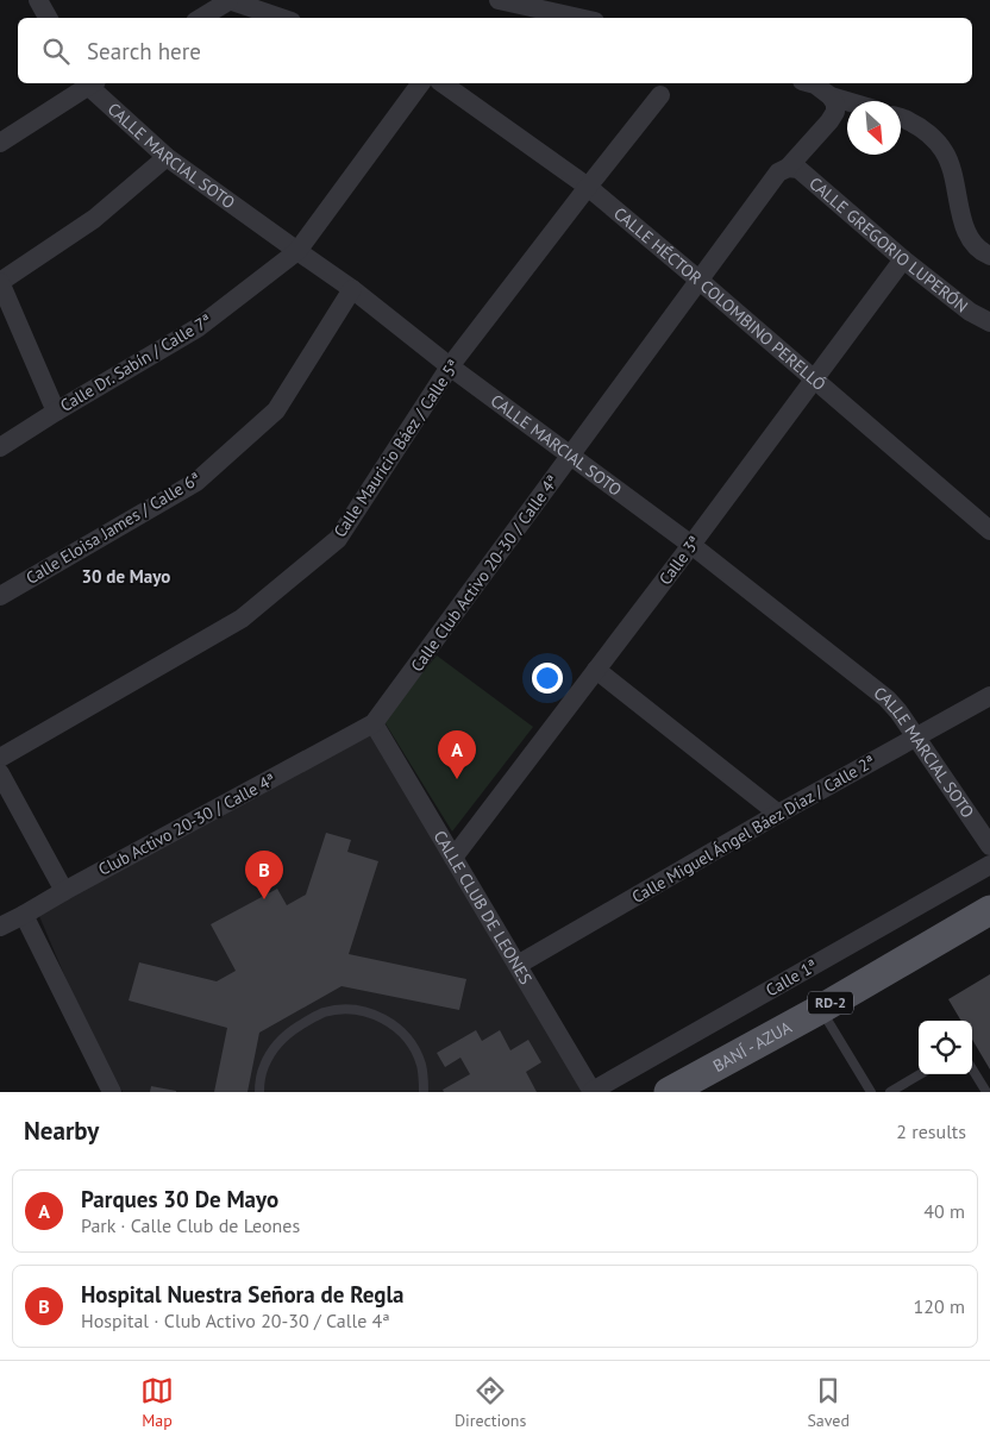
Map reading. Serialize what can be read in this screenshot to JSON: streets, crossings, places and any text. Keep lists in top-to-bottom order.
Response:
{
  "streets": {
    "main road": ["RD-2", "BANÍ - AZUA"],
    "street": [
      "CALLE MARCIAL SOTO",
      "CALLE GREGORIO LUPERÓN",
      "CALLE HÉCTOR COLOMBINO PERELLÓ",
      "Calle Dr. Sabín / Calle 7ª",
      "Calle Mauricio Báez / Calle 5ª",
      "Calle Eloisa James / Calle 6ª",
      "Calle 3ª",
      "Calle Club Activo 20-30 / Calle 4ª",
      "Club Activo 20-30 / Calle 4ª",
      "Calle Miguel Ángel Báez Díaz / Calle 2ª",
      "CALLE CLUB DE LEONES",
      "Calle 1ª"
    ]
  },
  "crossings": [
    ["CALLE MARCIAL SOTO", "Calle Dr. Sabín / Calle 7ª"],
    ["CALLE MARCIAL SOTO", "Calle Mauricio Báez / Calle 5ª"],
    ["CALLE MARCIAL SOTO", "Calle Eloisa James / Calle 6ª"],
    ["CALLE MARCIAL SOTO", "Calle 3ª"],
    ["CALLE MARCIAL SOTO", "Calle Club Activo 20-30 / Calle 4ª"],
    ["CALLE MARCIAL SOTO", "Calle Miguel Ángel Báez Díaz / Calle 2ª"],
    ["CALLE GREGORIO LUPERÓN", "Calle 3ª"],
    ["CALLE GREGORIO LUPERÓN", "Calle Club Activo 20-30 / Calle 4ª"],
    ["CALLE HÉCTOR COLOMBINO PERELLÓ", "Calle Mauricio Báez / Calle 5ª"],
    ["CALLE HÉCTOR COLOMBINO PERELLÓ", "Calle 3ª"],
    ["CALLE HÉCTOR COLOMBINO PERELLÓ", "Calle Club Activo 20-30 / Calle 4ª"],
    ["Calle 3ª", "CALLE CLUB DE LEONES"],
    ["Calle Club Activo 20-30 / Calle 4ª", "Club Activo 20-30 / Calle 4ª"],
    ["Calle Club Activo 20-30 / Calle 4ª", "CALLE CLUB DE LEONES"],
    ["Club Activo 20-30 / Calle 4ª", "CALLE CLUB DE LEONES"],
    ["Calle Miguel Ángel Báez Díaz / Calle 2ª", "CALLE CLUB DE LEONES"],
    ["CALLE CLUB DE LEONES", "Calle 1ª"]
  ],
  "districts": ["30 de Mayo"],
  "north": "bottom right",
  "page": {
    "search": "Search here",
    "pins": ["A", "B"],
    "heading": ["Nearby", "2 results"],
    "list": [
      {
        "mark": "A",
        "name": "Parques 30 De Mayo",
        "note": "Park · Calle Club de Leones",
        "value": "40 m"
      },
      {
        "mark": "B",
        "name": "Hospital Nuestra Señora de Regla",
        "note": "Hospital · Club Activo 20-30 / Calle 4ª",
        "value": "120 m"
      }
    ],
    "nav": ["Map", "Directions", "Saved"]
  }
}
